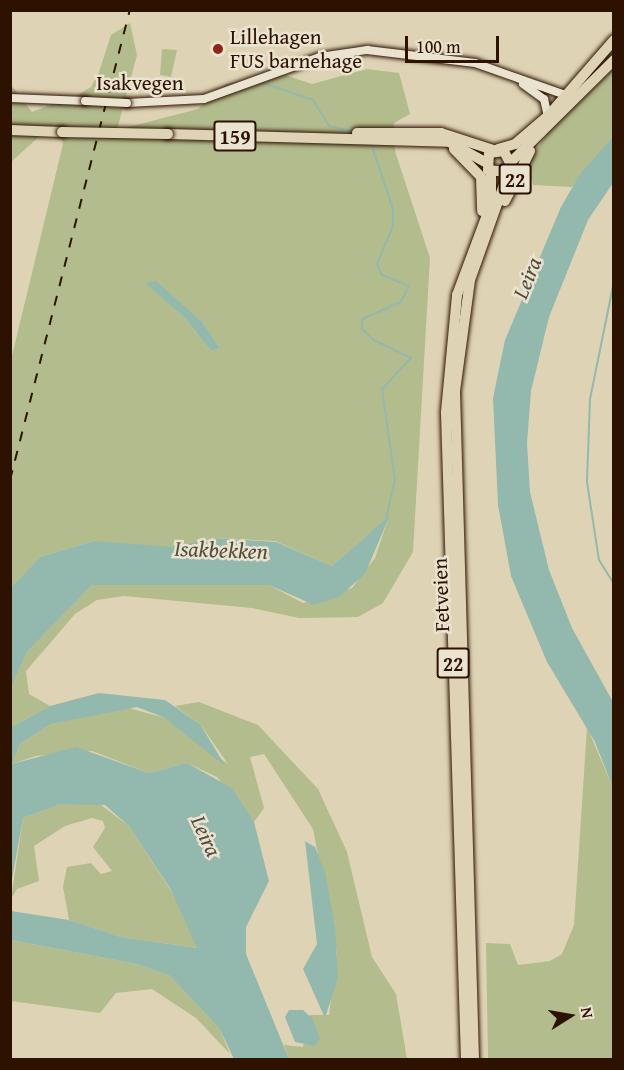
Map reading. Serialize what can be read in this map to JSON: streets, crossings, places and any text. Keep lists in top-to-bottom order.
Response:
{
  "streets": {
    "highway": ["159", "22", "Fetveien"],
    "street": ["Isakvegen"]
  },
  "crossings": [
    ["Isakvegen", "22"],
    ["159", "22"],
    ["159", "Fetveien"],
    ["22", "Fetveien"]
  ],
  "water": ["Leira", "Isakbekken"],
  "places": ["Lillehagen FUS barnehage"],
  "scale_bar": "100 m",
  "north": "right"
}
